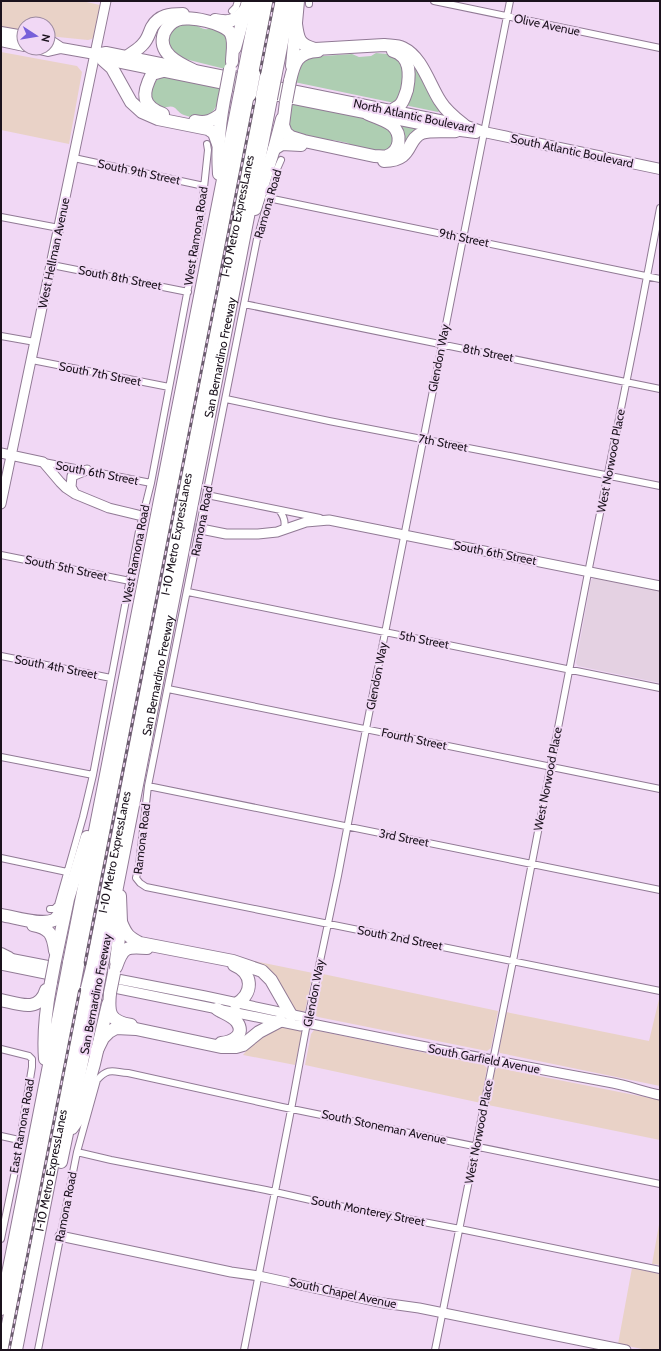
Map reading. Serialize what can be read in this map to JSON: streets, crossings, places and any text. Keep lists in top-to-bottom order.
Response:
{
  "streets": {
    "highway": ["I-10 Metro ExpressLanes", "San Bernardino Freeway"],
    "main road": ["North Atlantic Boulevard", "South Atlantic Boulevard"],
    "street": [
      "Olive Avenue",
      "South 9th Street",
      "Ramona Road",
      "West Ramona Road",
      "9th Street",
      "West Hellman Avenue",
      "South 8th Street",
      "8th Street",
      "Glendon Way",
      "South 7th Street",
      "7th Street",
      "West Norwood Place",
      "South 6th Street",
      "South 5th Street",
      "5th Street",
      "South 4th Street",
      "Fourth Street",
      "3rd Street",
      "South 2nd Street",
      "South Garfield Avenue",
      "East Ramona Road",
      "South Stoneman Avenue",
      "South Monterey Street",
      "South Chapel Avenue"
    ]
  },
  "crossings": [
    ["Olive Avenue", "Glendon Way"],
    ["North Atlantic Boulevard", "South Atlantic Boulevard"],
    ["North Atlantic Boulevard", "West Hellman Avenue"],
    ["North Atlantic Boulevard", "Glendon Way"],
    ["South Atlantic Boulevard", "Glendon Way"],
    ["South 9th Street", "West Ramona Road"],
    ["South 9th Street", "West Hellman Avenue"],
    ["Ramona Road", "9th Street"],
    ["Ramona Road", "8th Street"],
    ["Ramona Road", "7th Street"],
    ["Ramona Road", "South 6th Street"],
    ["Ramona Road", "5th Street"],
    ["Ramona Road", "Fourth Street"],
    ["Ramona Road", "3rd Street"],
    ["Ramona Road", "South 2nd Street"],
    ["Ramona Road", "South Stoneman Avenue"],
    ["Ramona Road", "South Monterey Street"],
    ["Ramona Road", "South Chapel Avenue"],
    ["I-10 Metro ExpressLanes", "San Bernardino Freeway"],
    ["West Ramona Road", "South 8th Street"],
    ["West Ramona Road", "South 7th Street"],
    ["West Ramona Road", "South 6th Street"],
    ["West Ramona Road", "South 5th Street"],
    ["West Ramona Road", "South 4th Street"],
    ["9th Street", "Glendon Way"],
    ["9th Street", "West Norwood Place"],
    ["West Hellman Avenue", "South 8th Street"],
    ["West Hellman Avenue", "South 7th Street"],
    ["West Hellman Avenue", "South 6th Street"],
    ["8th Street", "Glendon Way"],
    ["8th Street", "West Norwood Place"],
    ["Glendon Way", "7th Street"],
    ["Glendon Way", "South 6th Street"],
    ["Glendon Way", "5th Street"],
    ["Glendon Way", "Fourth Street"],
    ["Glendon Way", "3rd Street"],
    ["Glendon Way", "South 2nd Street"],
    ["Glendon Way", "South Garfield Avenue"],
    ["Glendon Way", "South Stoneman Avenue"],
    ["Glendon Way", "South Monterey Street"],
    ["Glendon Way", "South Chapel Avenue"],
    ["7th Street", "West Norwood Place"],
    ["West Norwood Place", "South 6th Street"],
    ["West Norwood Place", "5th Street"],
    ["West Norwood Place", "Fourth Street"],
    ["West Norwood Place", "3rd Street"],
    ["West Norwood Place", "South 2nd Street"],
    ["West Norwood Place", "South Garfield Avenue"],
    ["West Norwood Place", "South Stoneman Avenue"],
    ["West Norwood Place", "South Monterey Street"],
    ["West Norwood Place", "South Chapel Avenue"]
  ],
  "north": "right"
}
